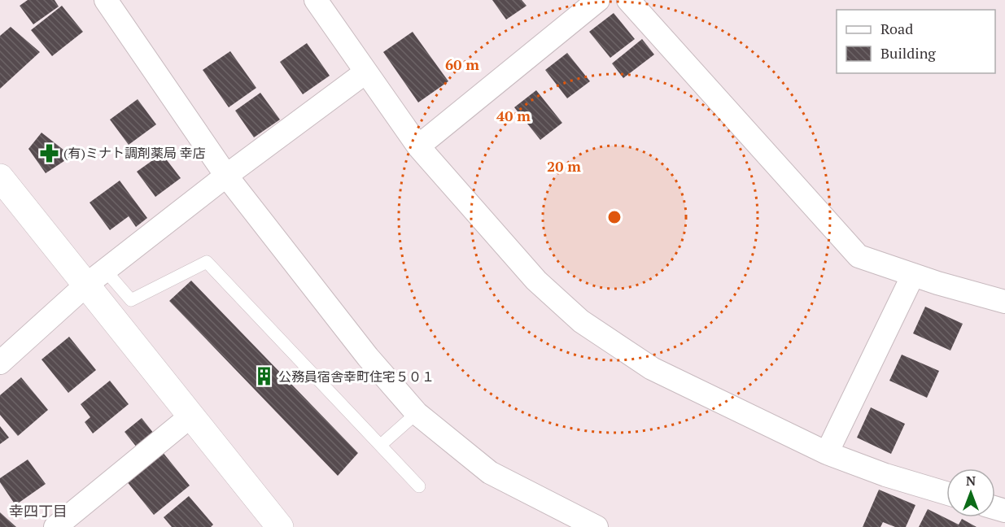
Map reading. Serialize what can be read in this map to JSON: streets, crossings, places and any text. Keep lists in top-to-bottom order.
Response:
{
  "districts": ["幸四丁目"],
  "places": {
    "pharmacy": ["(有)ミナト調剤薬局 幸店"],
    "building": ["公務員宿舎幸町住宅５０１"]
  },
  "legend": ["Road", "Building"],
  "north": "top",
  "rings": ["60 m", "40 m", "20 m"]
}
